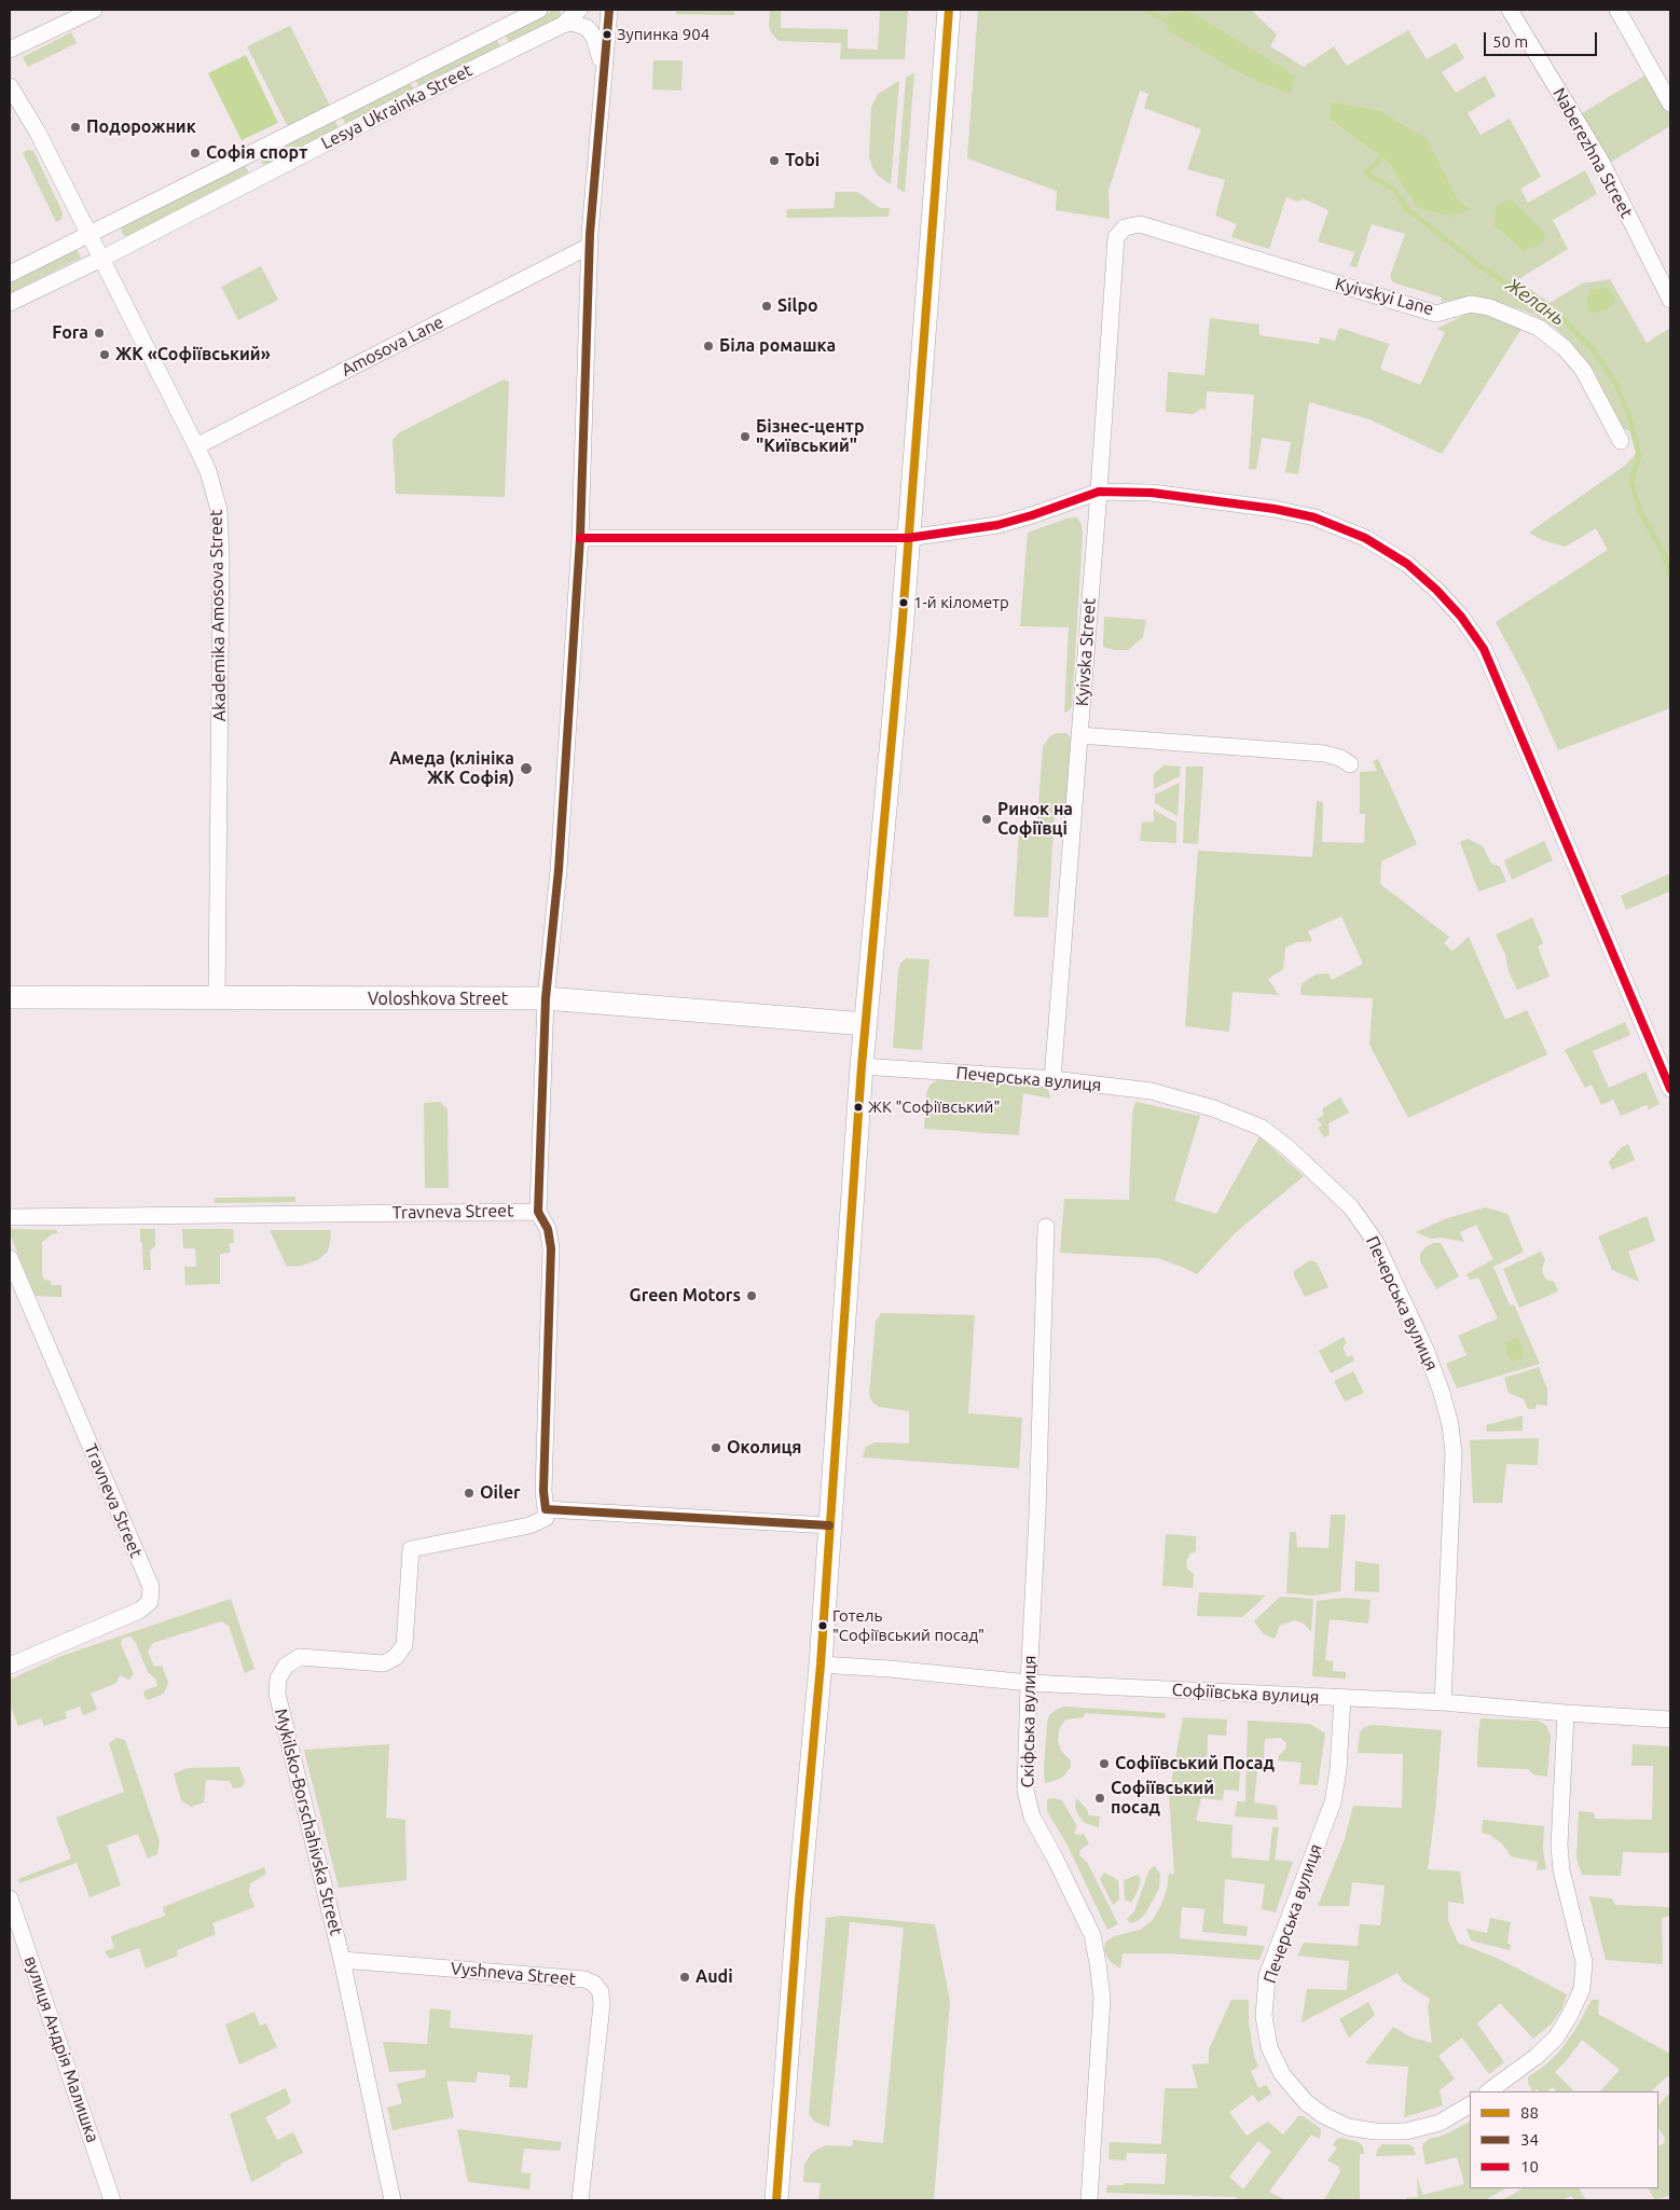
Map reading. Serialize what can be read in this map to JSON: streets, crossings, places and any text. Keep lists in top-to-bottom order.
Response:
{
  "streets": {
    "main road": ["Voloshkova Street"],
    "street": [
      "Lesya Ukrainka Street",
      "Naberezhna Street",
      "Kyivskyi Lane",
      "Amosova Lane",
      "Akademika Amosova Street",
      "Kyivska Street",
      "Печерська вулиця",
      "Travneva Street",
      "Софіївська вулиця",
      "Скіфська вулиця",
      "Mykilsko-Borschahivska Street",
      "Vyshneva Street",
      "вулиця Андрія Малишка"
    ]
  },
  "crossings": [
    ["Lesya Ukrainka Street", "Akademika Amosova Street"],
    ["Kyivskyi Lane", "Kyivska Street"],
    ["Amosova Lane", "Akademika Amosova Street"],
    ["Akademika Amosova Street", "Voloshkova Street"],
    ["Kyivska Street", "Печерська вулиця"],
    ["Печерська вулиця", "Софіївська вулиця"],
    ["Travneva Street", "Mykilsko-Borschahivska Street"],
    ["Софіївська вулиця", "Скіфська вулиця"],
    ["Mykilsko-Borschahivska Street", "Vyshneva Street"]
  ],
  "water": ["Желань"],
  "places": [
    "Зупинка 904",
    "Подорожник",
    "Софія спорт",
    "Tobi",
    "Silpo",
    "Fora",
    "Біла ромашка",
    "ЖК «Софіївський»",
    "Бізнес-центр \"Київський\"",
    "1-й кілометр",
    "Амеда (клініка ЖК Софія)",
    "Ринок на Софіївці",
    "ЖК \"Софіївський\"",
    "Green Motors",
    "Околиця",
    "Oiler",
    "Готель \"Софіївський посад\"",
    "Софіївський Посад",
    "Софіївський посад",
    "Audi"
  ],
  "lines": ["transit line 88", "transit line 34", "transit line 10"],
  "legend": ["88", "34", "10"],
  "scale_bar": "50 m"
}
